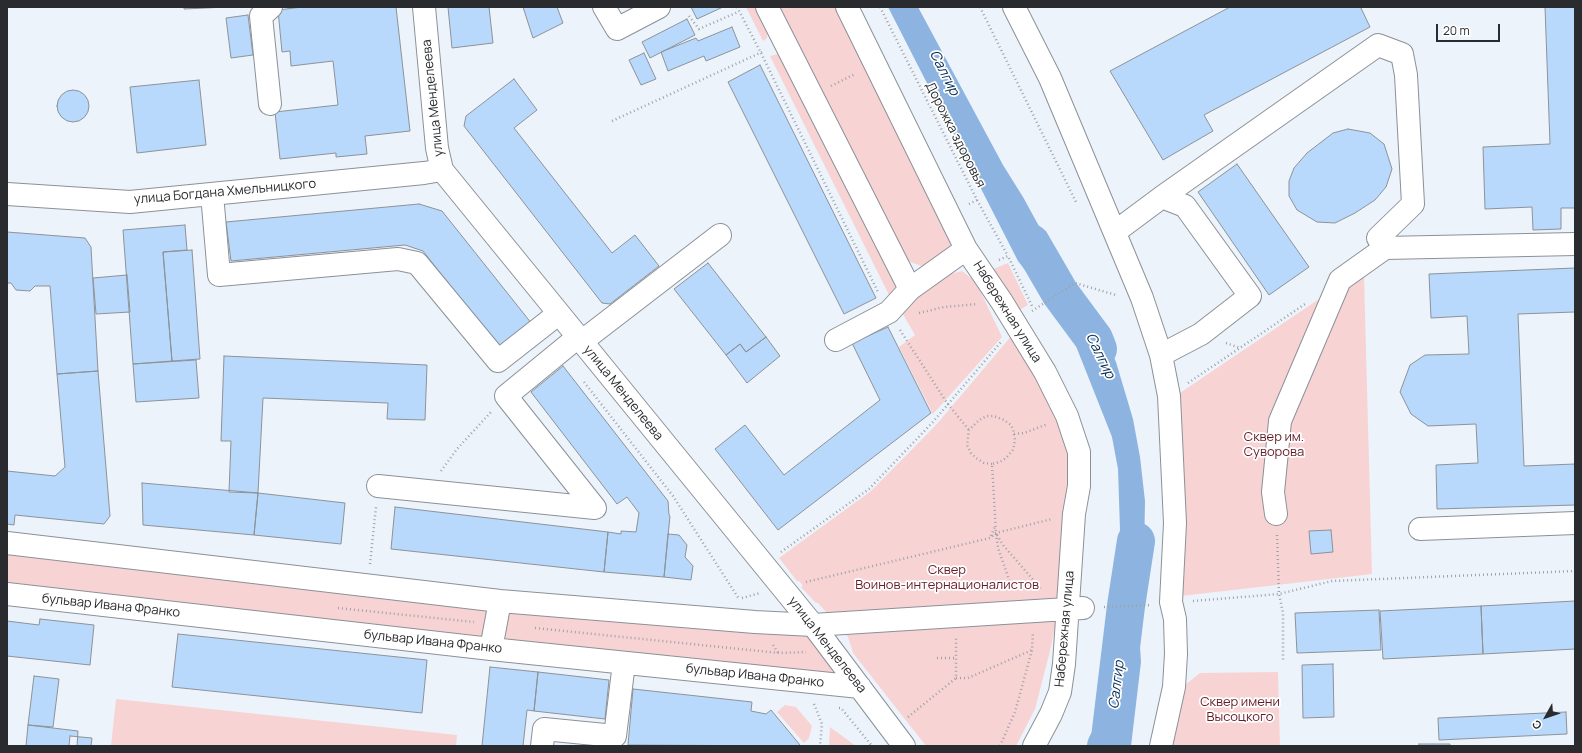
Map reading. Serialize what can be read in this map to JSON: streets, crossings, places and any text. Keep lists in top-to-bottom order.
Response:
{
  "streets": {
    "street": [
      "улица Менделеева",
      "улица Богдана Хмельницкого",
      "Набережная улица",
      "бульвар Ивана Франко"
    ],
    "path": ["Дорожка здоровья"]
  },
  "crossings": [
    ["улица Менделеева", "улица Богдана Хмельницкого"],
    ["улица Менделеева", "бульвар Ивана Франко"]
  ],
  "water": ["Салгир"],
  "parks": ["Сквер им. Суворова", "Сквер Воинов-интернационалистов", "Сквер имени Высоцкого"],
  "scale_bar": "20 m",
  "north": "bottom left"
}
